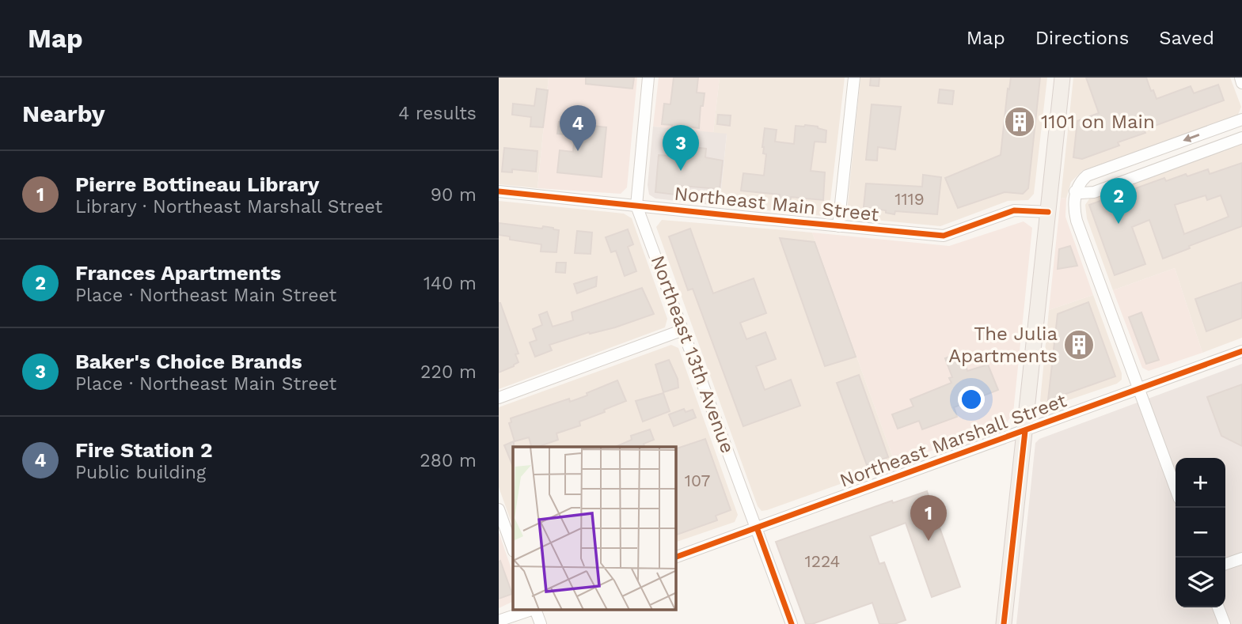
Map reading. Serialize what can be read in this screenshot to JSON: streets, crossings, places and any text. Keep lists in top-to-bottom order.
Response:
{
  "streets": {
    "street": ["Northeast Main Street", "Northeast 13th Avenue", "Northeast Marshall Street"]
  },
  "crossings": [
    ["Northeast Main Street", "Northeast 13th Avenue"],
    ["Northeast 13th Avenue", "Northeast Marshall Street"]
  ],
  "places": {
    "building": ["1101 on Main", "The Julia Apartments"]
  },
  "house_numbers": ["1119", "107", "1224"],
  "page": {
    "header": "Map",
    "nav": ["Map", "Directions", "Saved"],
    "heading": ["Nearby", "4 results"],
    "pins": [
      "4",
      "3",
      "2",
      "1"
    ],
    "list": [
      {
        "mark": "1",
        "name": "Pierre Bottineau Library",
        "note": "Library · Northeast Marshall Street",
        "value": "90 m"
      },
      {
        "mark": "2",
        "name": "Frances Apartments",
        "note": "Place · Northeast Main Street",
        "value": "140 m"
      },
      {
        "mark": "3",
        "name": "Baker's Choice Brands",
        "note": "Place · Northeast Main Street",
        "value": "220 m"
      },
      {
        "mark": "4",
        "name": "Fire Station 2",
        "note": "Public building",
        "value": "280 m"
      }
    ],
    "map_buttons": ["+", "−"]
  }
}
